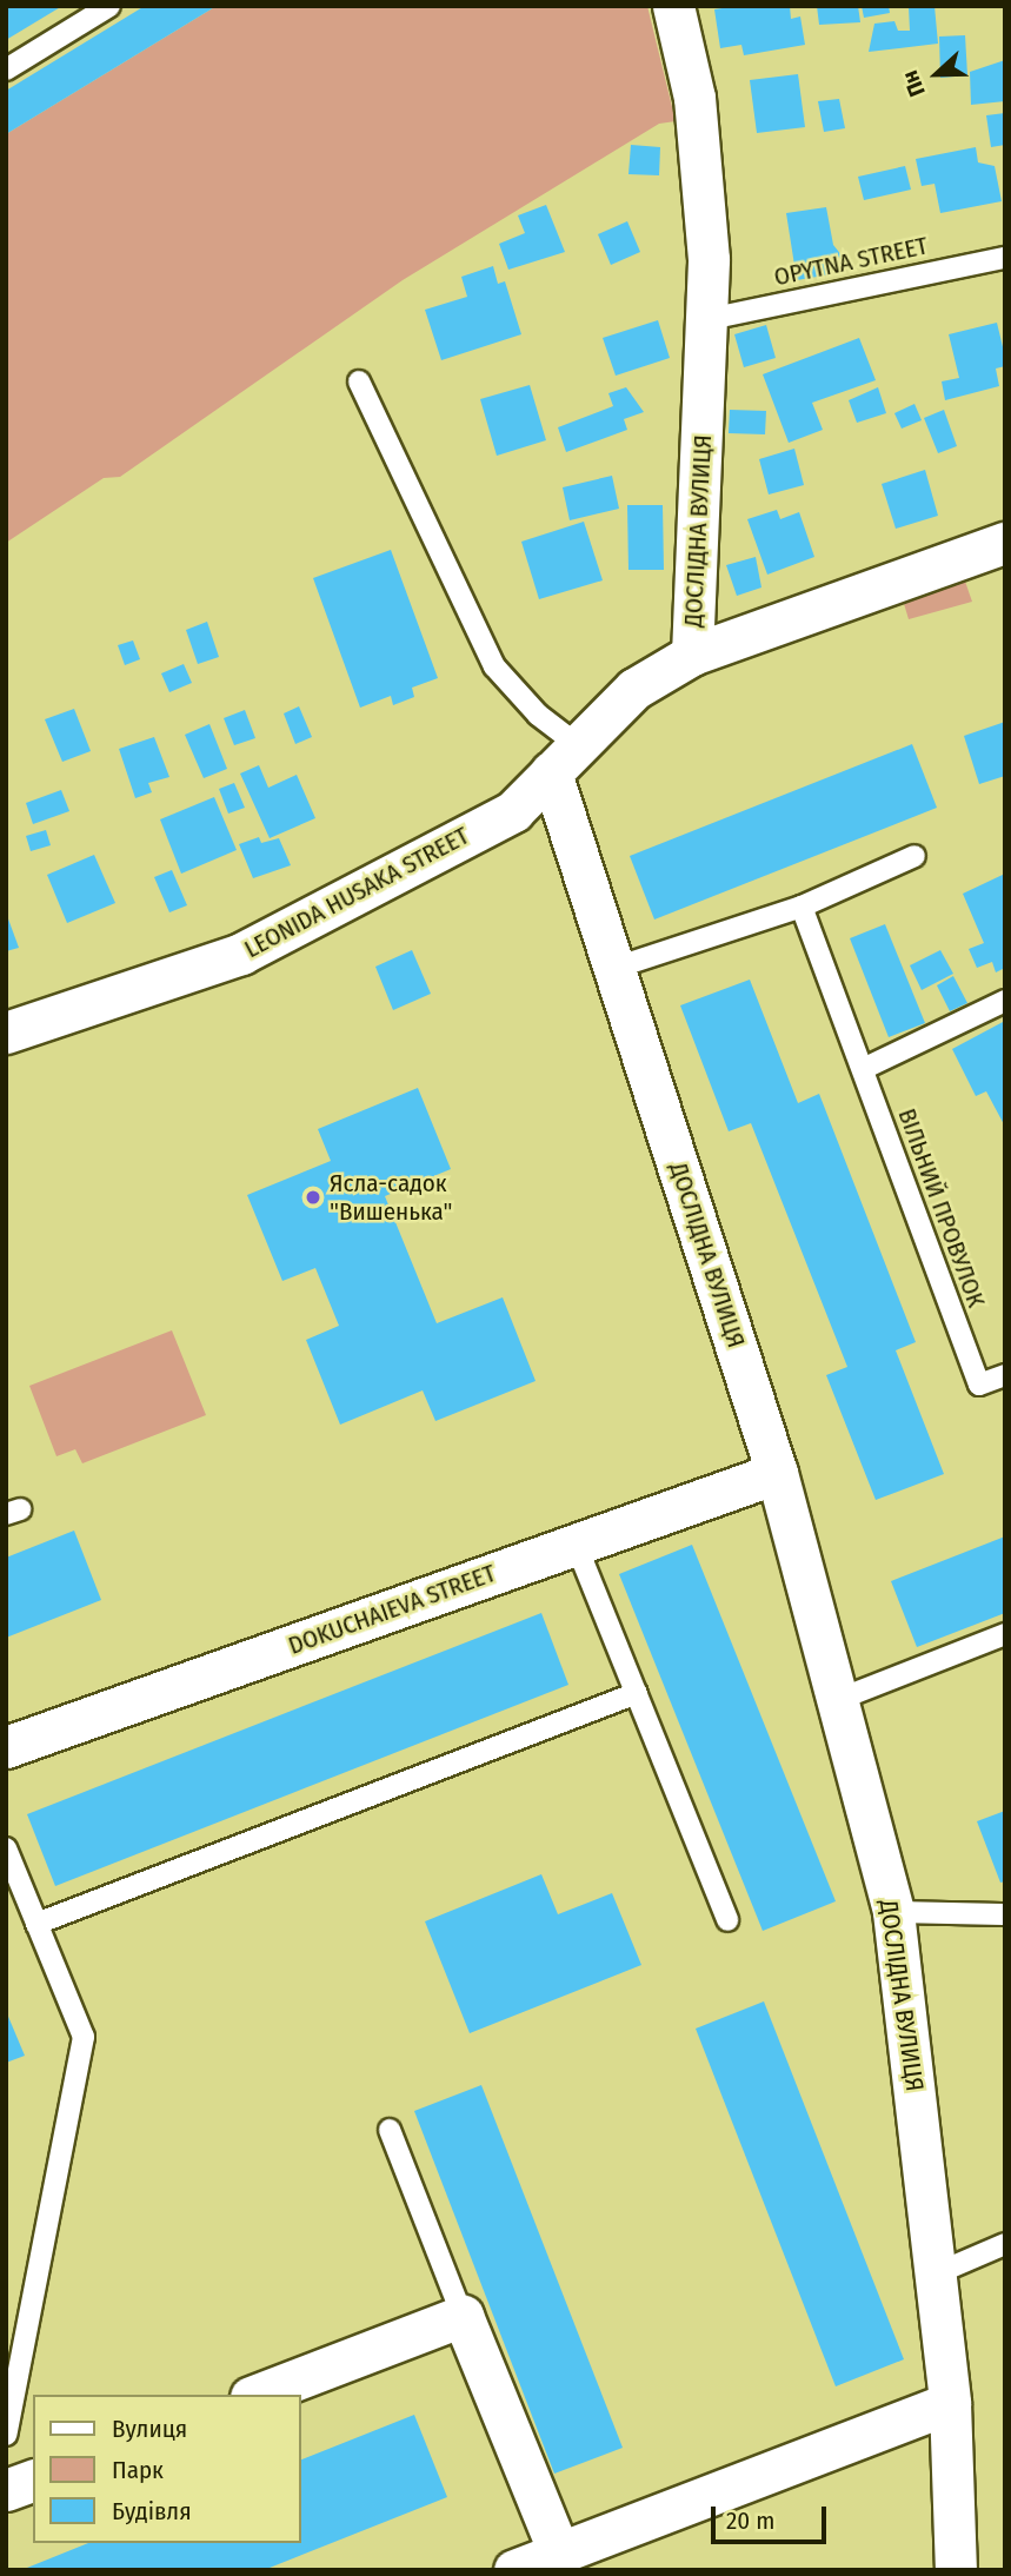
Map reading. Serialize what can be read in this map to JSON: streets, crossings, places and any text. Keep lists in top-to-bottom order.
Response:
{
  "streets": {
    "street": ["ДОСЛІДНА ВУЛИЦЯ", "LEONIDA HUSAKA STREET", "DOKUCHAIEVA STREET"],
    "lane": ["OPYTNA STREET", "ВІЛЬНИЙ ПРОВУЛОК"]
  },
  "crossings": [
    ["OPYTNA STREET", "ДОСЛІДНА ВУЛИЦЯ"],
    ["ДОСЛІДНА ВУЛИЦЯ", "LEONIDA HUSAKA STREET"],
    ["ДОСЛІДНА ВУЛИЦЯ", "DOKUCHAIEVA STREET"]
  ],
  "places": ["Ясла-садок \"Вишенька\""],
  "legend": ["Вулиця", "Парк", "Будівля"],
  "scale_bar": "20 m",
  "north": "left"
}
